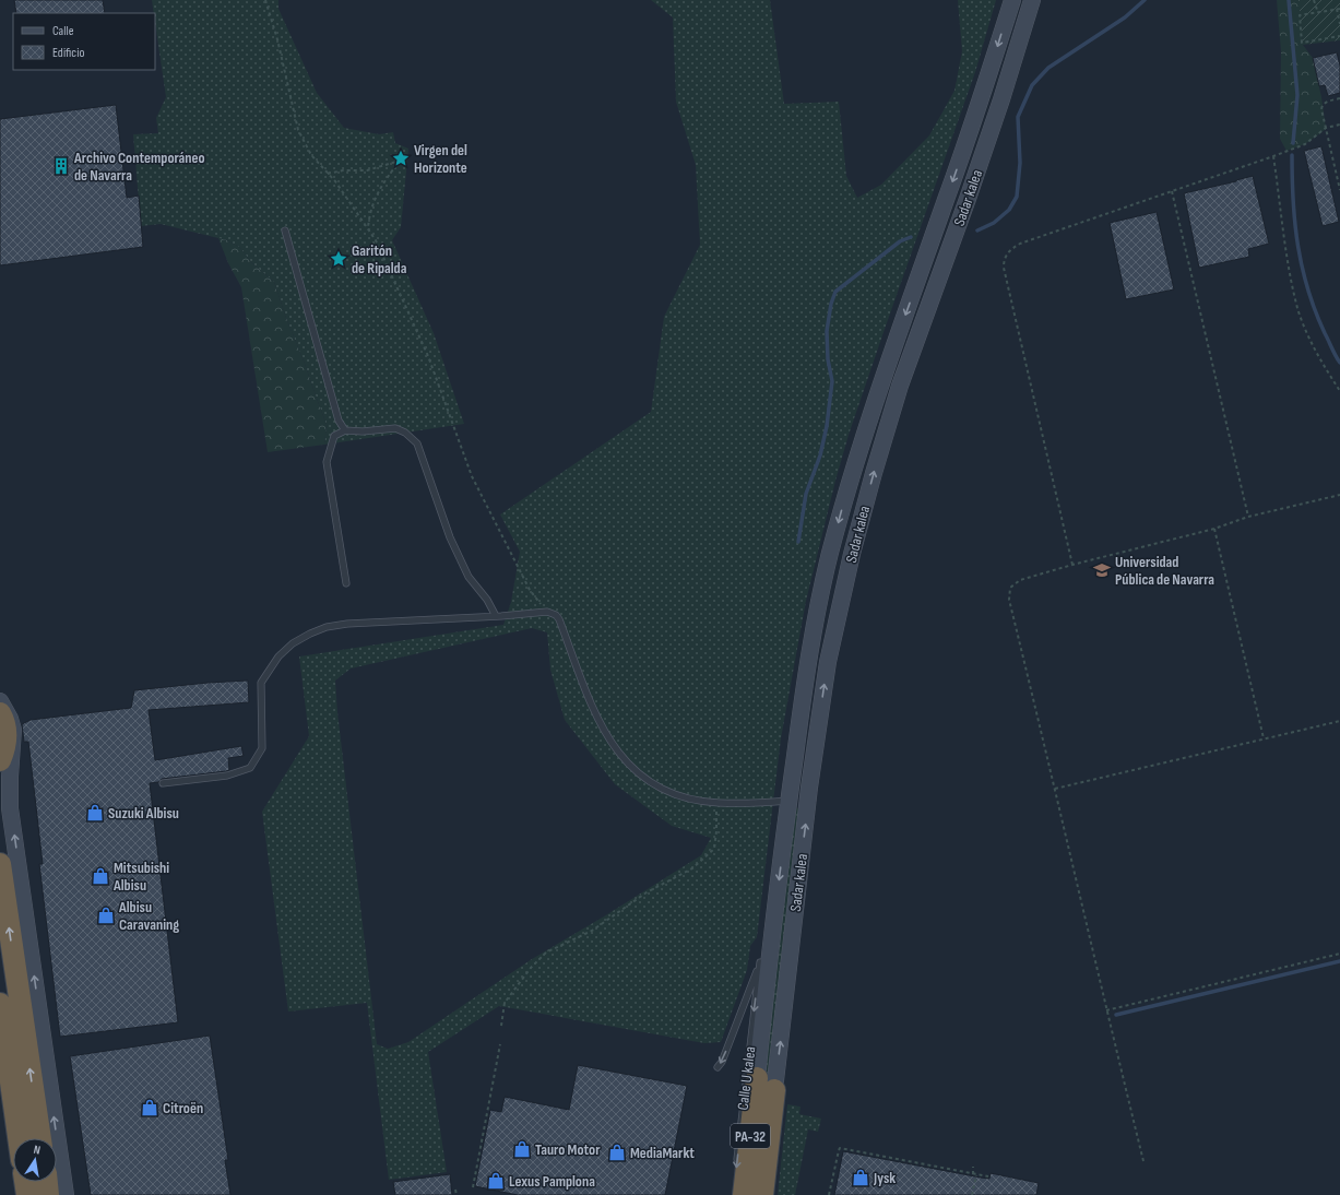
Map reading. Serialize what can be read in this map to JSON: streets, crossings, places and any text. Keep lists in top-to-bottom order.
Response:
{
  "streets": {
    "highway": ["PA-32"],
    "street": ["Sadar kalea"],
    "lane": ["Calle U kalea"]
  },
  "crossings": [
    ["Sadar kalea", "Calle U kalea"],
    ["Sadar kalea", "PA-32"]
  ],
  "one_way": ["Calle U kalea"],
  "places": {
    "place": ["Virgen del Horizonte", "Garitón de Ripalda"],
    "building": ["Archivo Contemporáneo de Navarra"],
    "school or university": ["Universidad Pública de Navarra"],
    "shop": [
      "Suzuki Albisu",
      "Mitsubishi Albisu",
      "Albisu Caravaning",
      "Citroën",
      "Tauro Motor",
      "MediaMarkt",
      "Jysk",
      "Lexus Pamplona"
    ]
  },
  "legend": ["Calle", "Edificio"],
  "north": "top"
}
